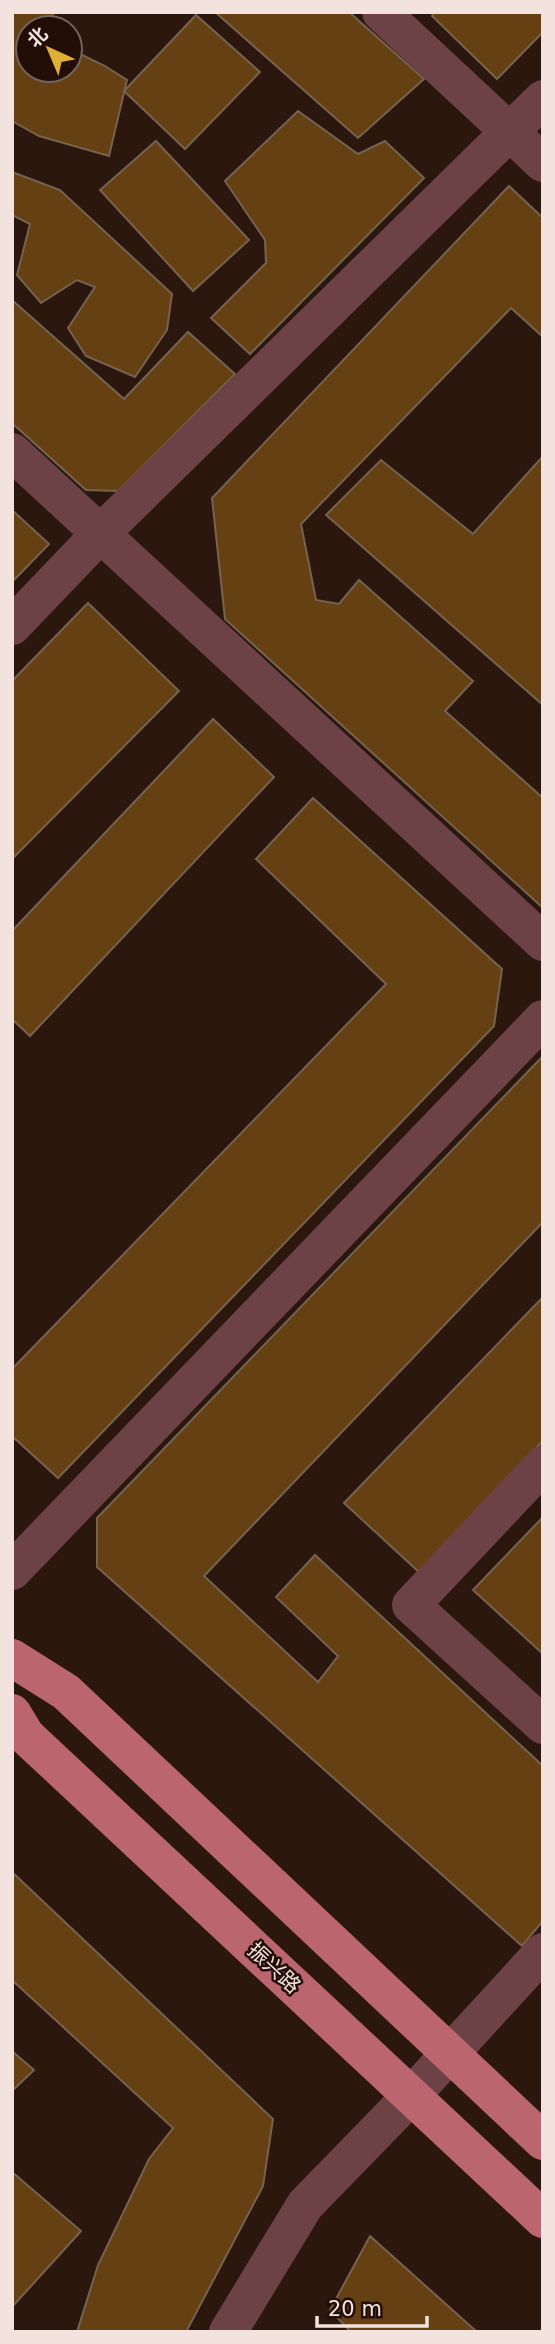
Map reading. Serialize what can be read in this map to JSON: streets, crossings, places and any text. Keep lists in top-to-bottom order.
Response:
{
  "streets": {
    "main road": ["振兴路"]
  },
  "scale_bar": "20 m",
  "north": "top left"
}
